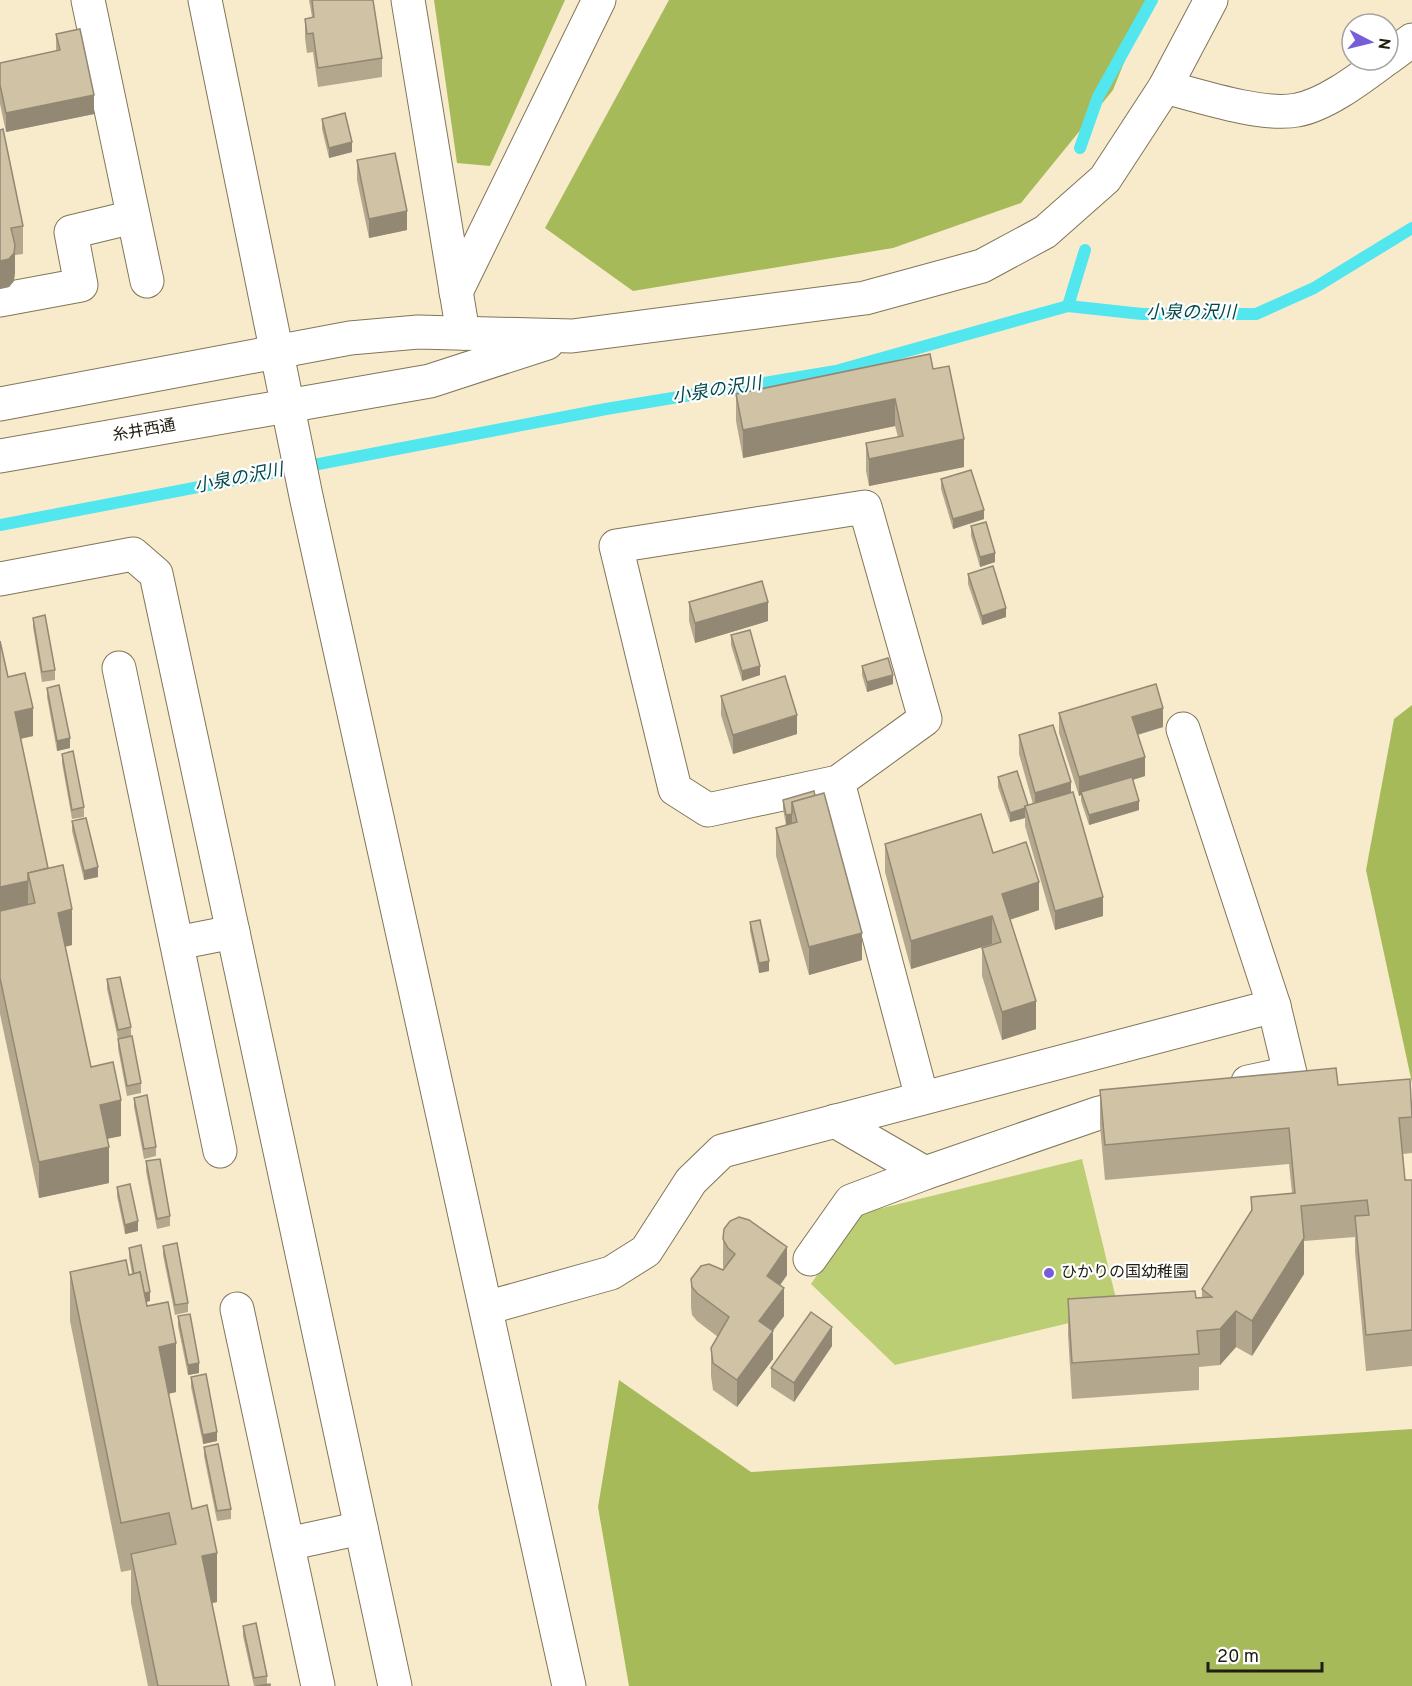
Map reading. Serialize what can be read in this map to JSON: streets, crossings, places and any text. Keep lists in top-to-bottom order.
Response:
{
  "streets": {
    "street": ["糸井西通"]
  },
  "water": ["小泉の沢川"],
  "places": ["ひかりの国幼稚園"],
  "scale_bar": "20 m",
  "north": "right"
}
